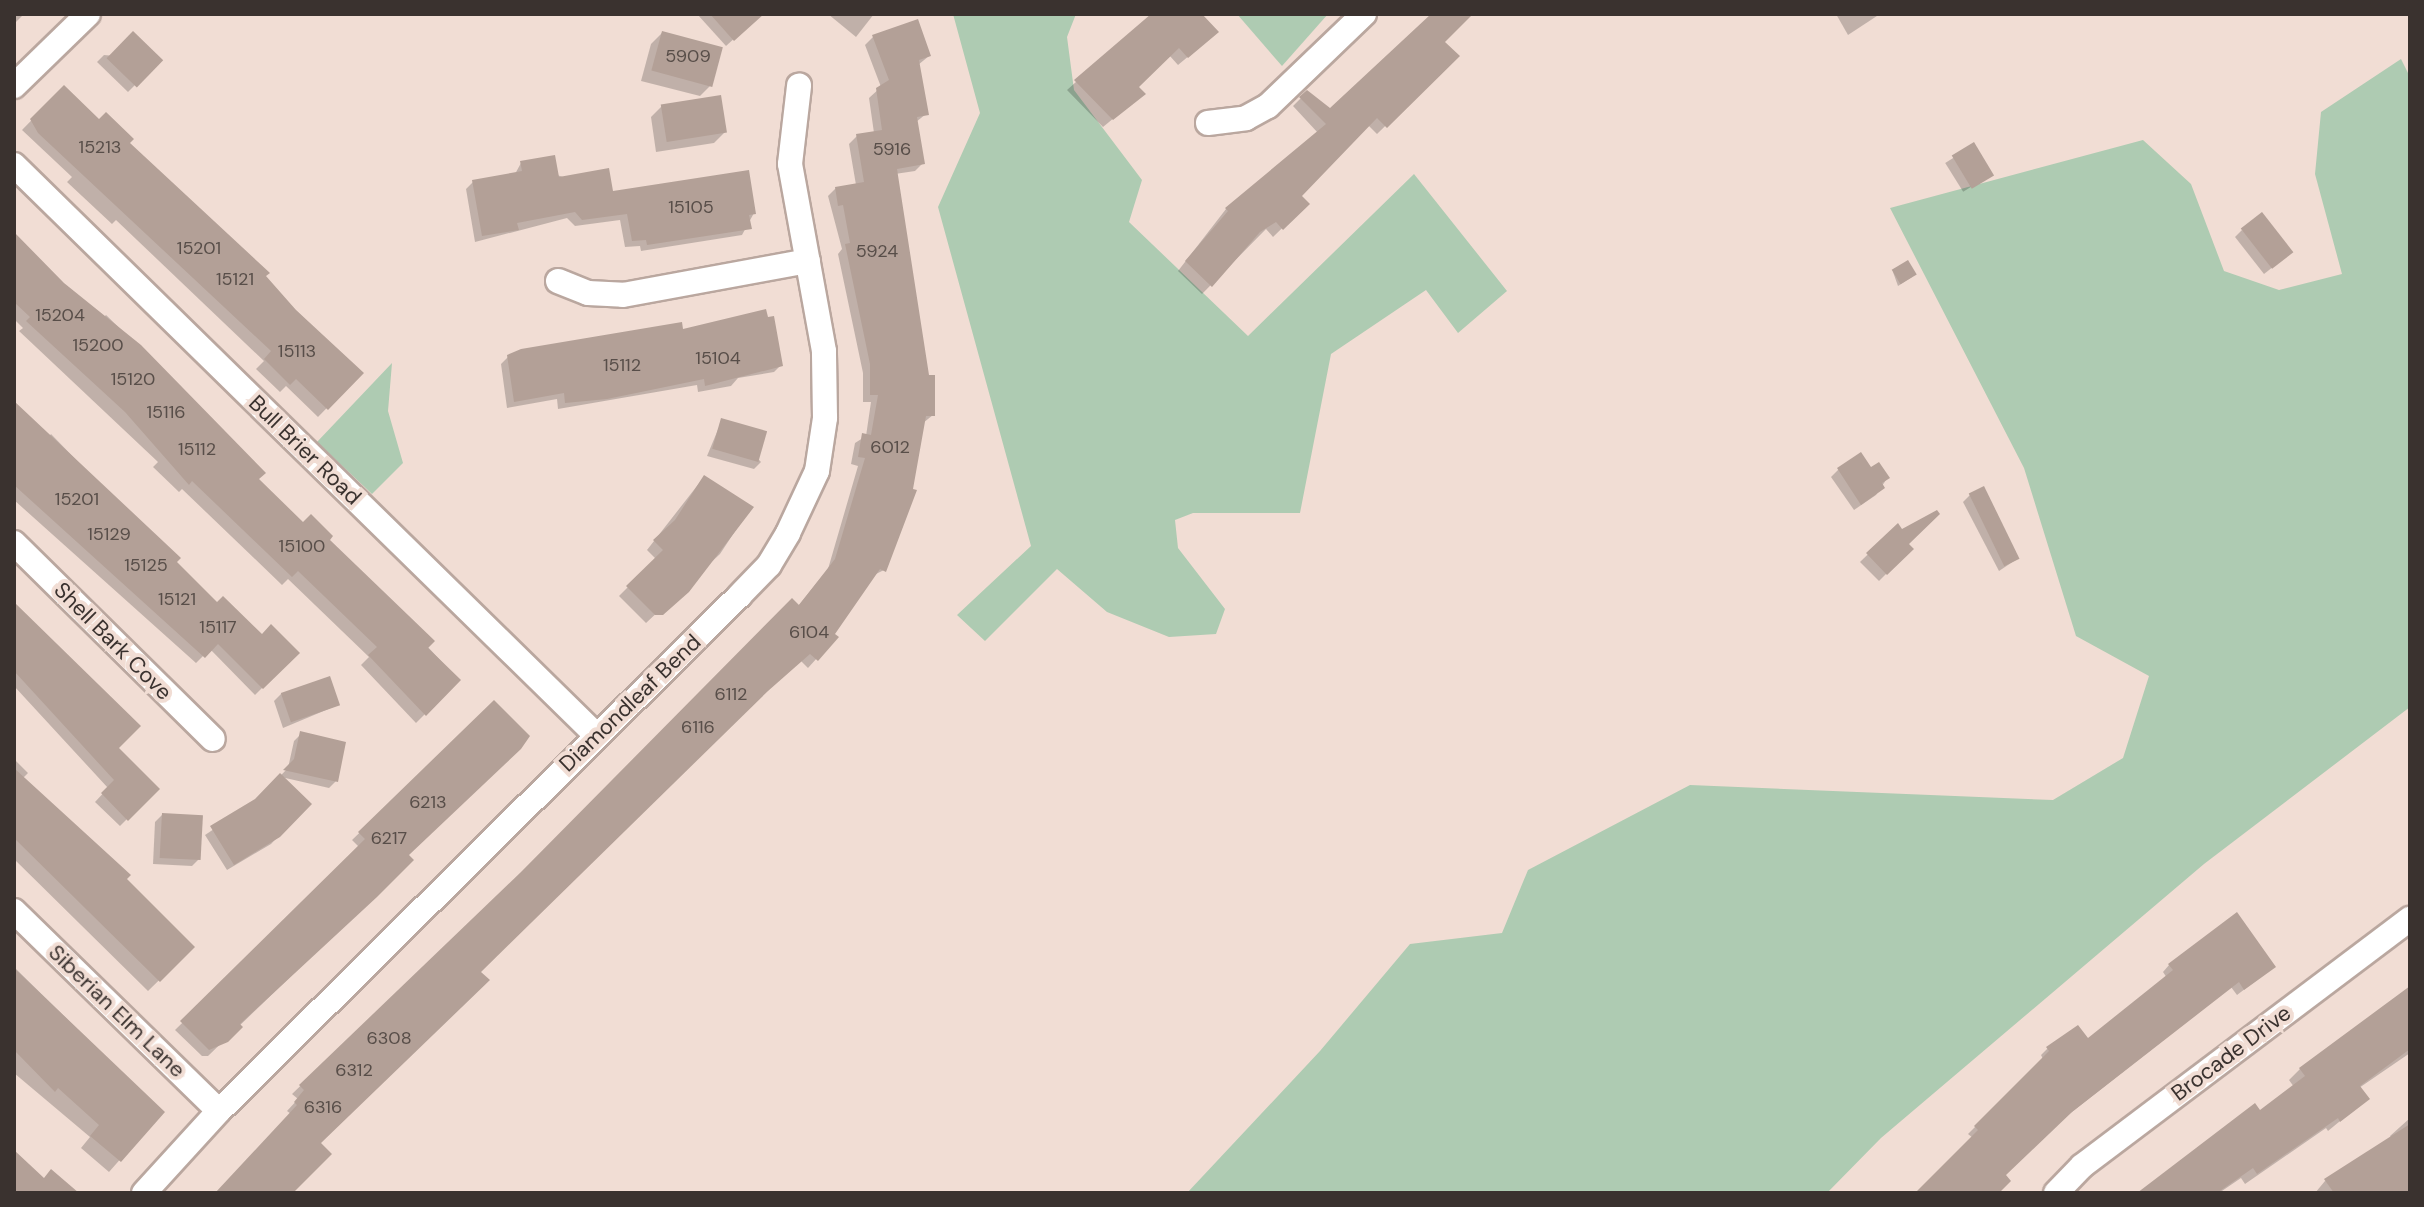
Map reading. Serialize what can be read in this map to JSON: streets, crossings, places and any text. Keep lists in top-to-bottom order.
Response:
{
  "streets": {
    "street": [
      "Bull Brier Road",
      "Shell Bark Cove",
      "Diamondleaf Bend",
      "Siberian Elm Lane",
      "Brocade Drive"
    ]
  },
  "crossings": [
    ["Bull Brier Road", "Diamondleaf Bend"],
    ["Diamondleaf Bend", "Siberian Elm Lane"]
  ],
  "house_numbers": [
    "5909",
    "15213",
    "5916",
    "15105",
    "15201",
    "5924",
    "15121",
    "15204",
    "15200",
    "15113",
    "15104",
    "15112",
    "15120",
    "15116",
    "6012",
    "15112",
    "15201",
    "15129",
    "15100",
    "15125",
    "15121",
    "15117",
    "6104",
    "6112",
    "6116",
    "6213",
    "6217",
    "6308",
    "6312",
    "6316"
  ]
}
